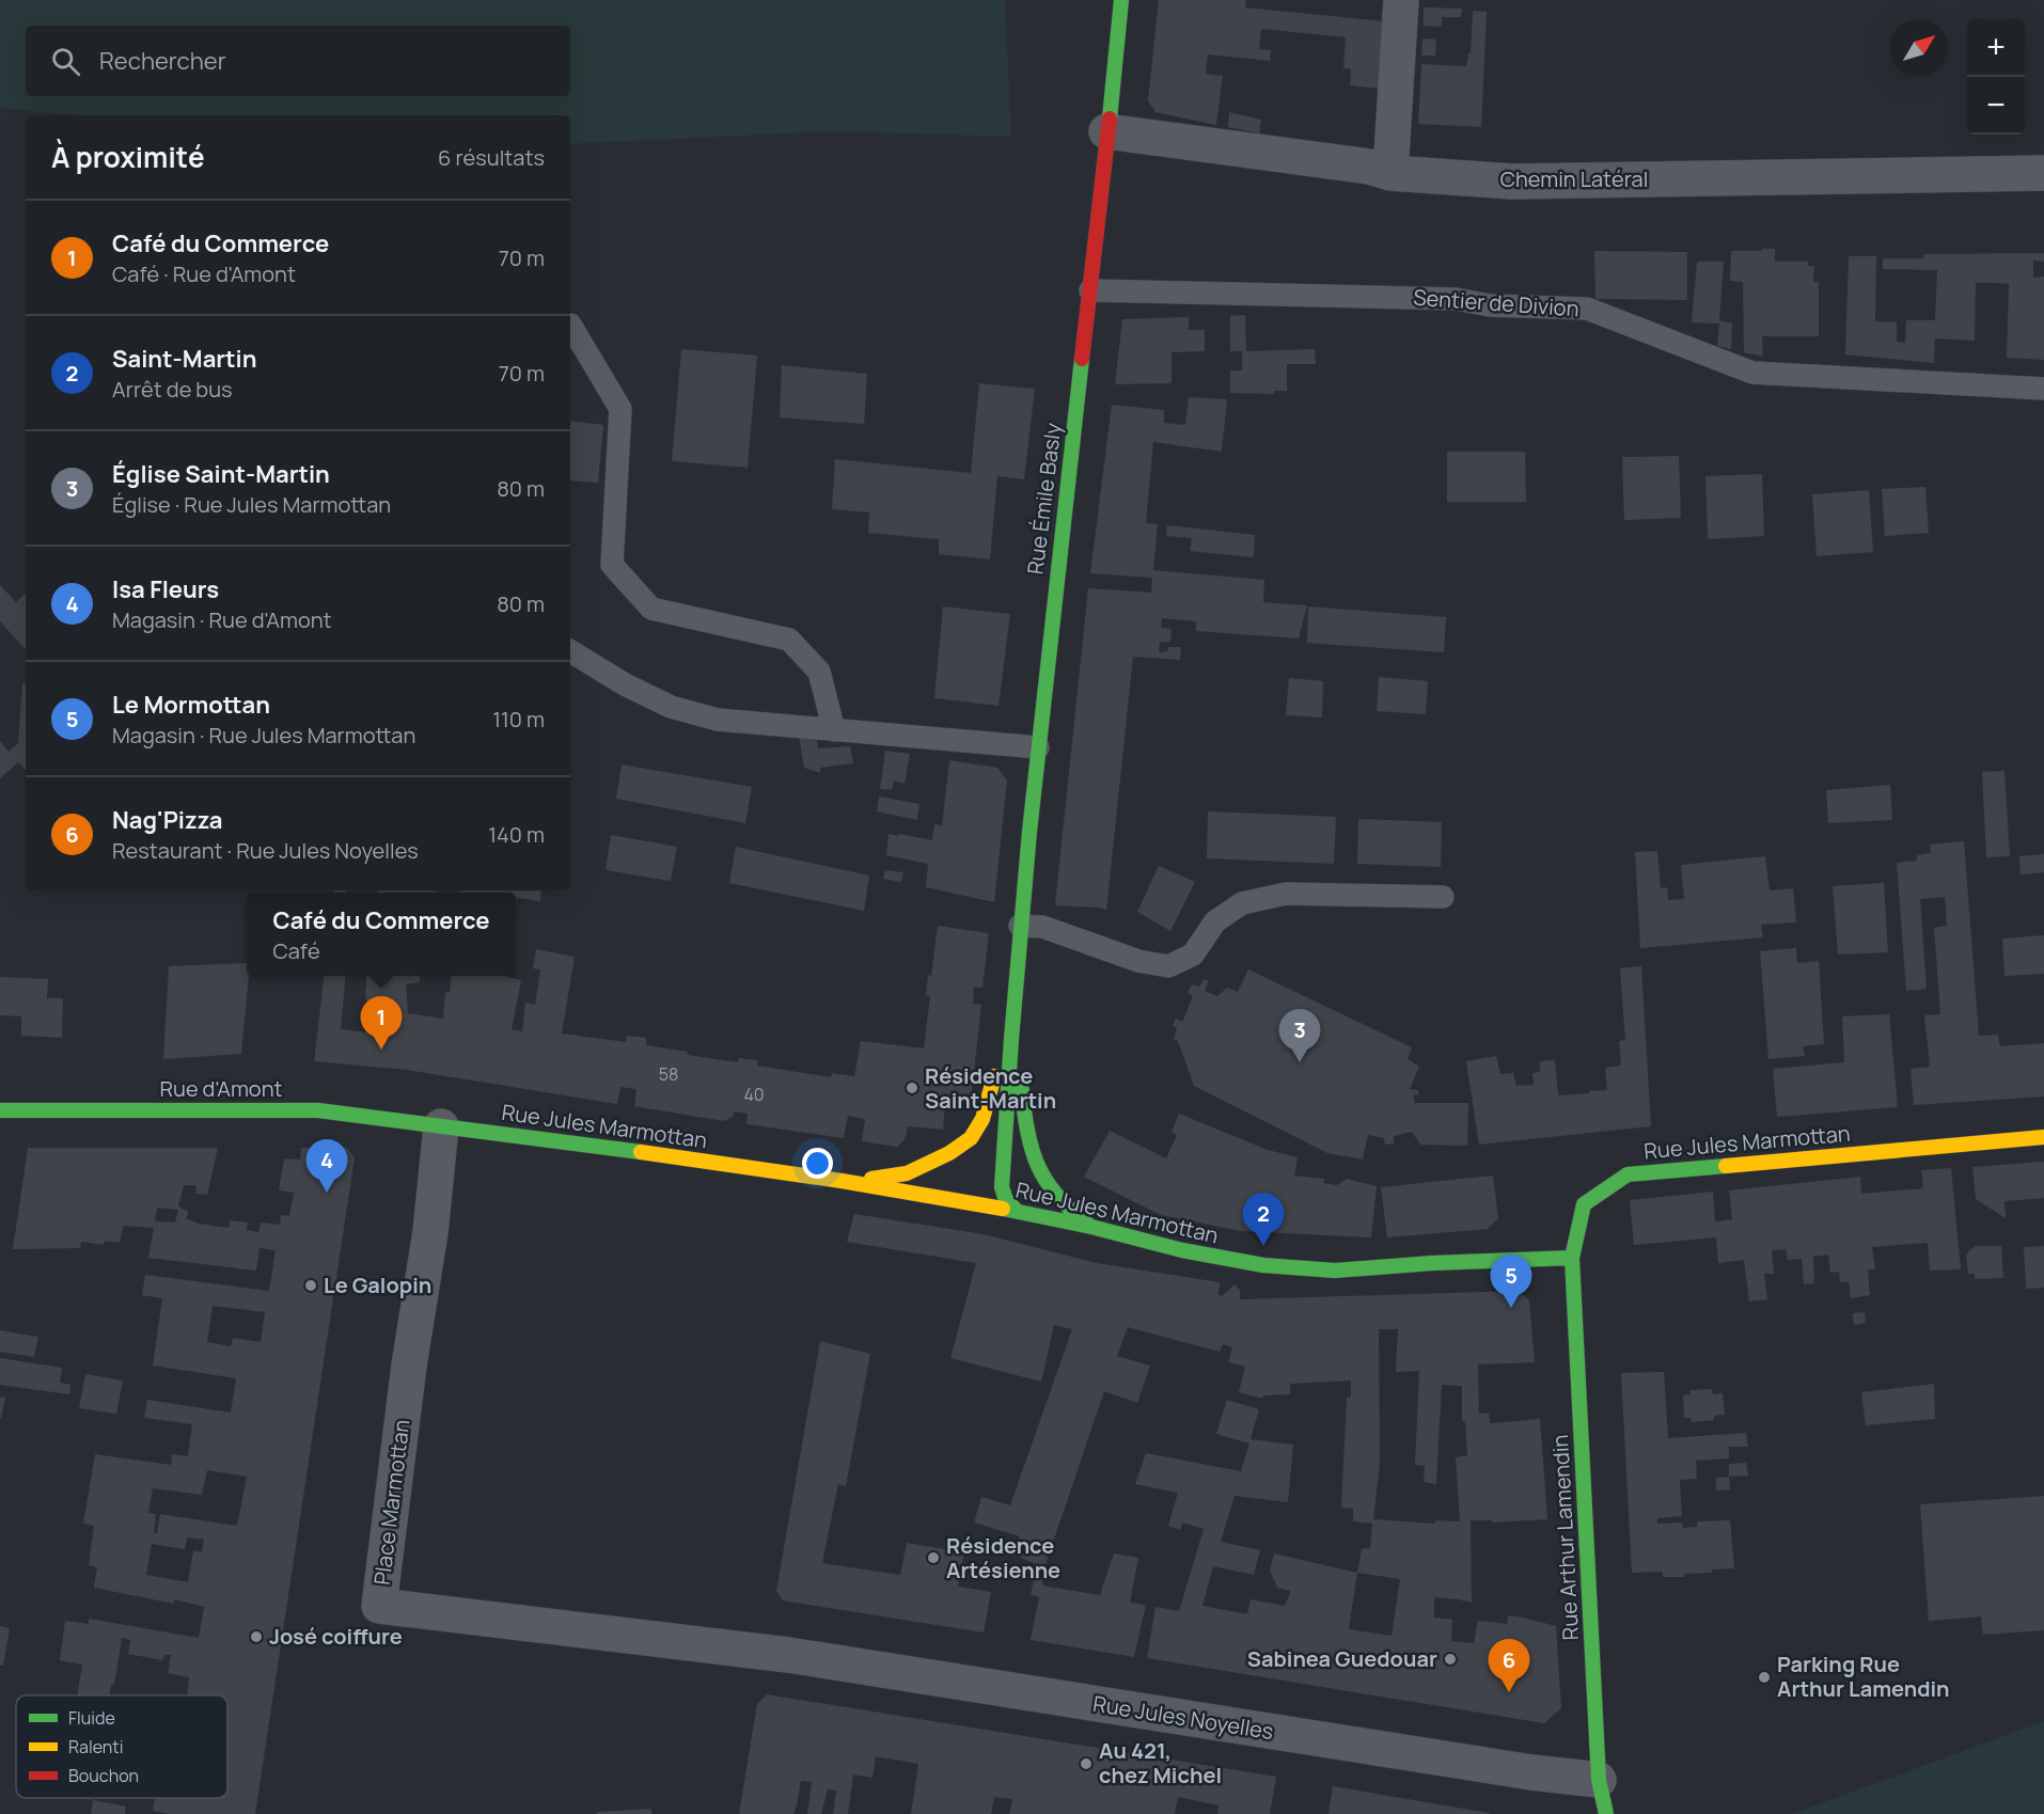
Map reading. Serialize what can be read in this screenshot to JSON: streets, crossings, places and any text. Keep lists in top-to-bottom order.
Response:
{
  "streets": {
    "street": [
      "Chemin Latéral",
      "Rue Émile Basly",
      "Rue d'Amont",
      "Rue Jules Marmottan",
      "Place Marmottan",
      "Rue Arthur Lamendin",
      "Rue Jules Noyelles"
    ],
    "lane": ["Sentier de Divion"]
  },
  "crossings": [
    ["Chemin Latéral", "Rue Émile Basly"],
    ["Sentier de Divion", "Rue Émile Basly"],
    ["Rue Émile Basly", "Rue Jules Marmottan"],
    ["Rue d'Amont", "Rue Jules Marmottan"],
    ["Rue d'Amont", "Place Marmottan"],
    ["Rue Jules Marmottan", "Place Marmottan"],
    ["Rue Jules Marmottan", "Rue Arthur Lamendin"],
    ["Place Marmottan", "Rue Jules Noyelles"],
    ["Rue Arthur Lamendin", "Rue Jules Noyelles"]
  ],
  "places": [
    "Résidence Saint-Martin",
    "Le Galopin",
    "Résidence Artésienne",
    "José coiffure",
    "Sabinea Guedouar",
    "Parking Rue Arthur Lamendin",
    "Au 421, chez Michel"
  ],
  "house_numbers": ["58", "40"],
  "legend": ["Fluide", "Ralenti", "Bouchon"],
  "north": "top right",
  "page": {
    "map_buttons": ["+", "−"],
    "search": "Rechercher",
    "heading": ["À proximité", "6 résultats"],
    "list": [
      {
        "mark": "1",
        "name": "Café du Commerce",
        "note": "Café · Rue d'Amont",
        "value": "70 m"
      },
      {
        "mark": "2",
        "name": "Saint-Martin",
        "note": "Arrêt de bus",
        "value": "70 m"
      },
      {
        "mark": "3",
        "name": "Église Saint-Martin",
        "note": "Église · Rue Jules Marmottan",
        "value": "80 m"
      },
      {
        "mark": "4",
        "name": "Isa Fleurs",
        "note": "Magasin · Rue d'Amont",
        "value": "80 m"
      },
      {
        "mark": "5",
        "name": "Le Mormottan",
        "note": "Magasin · Rue Jules Marmottan",
        "value": "110 m"
      },
      {
        "mark": "6",
        "name": "Nag'Pizza",
        "note": "Restaurant · Rue Jules Noyelles",
        "value": "140 m"
      }
    ],
    "popup": ["Café du Commerce", "Café"],
    "pins": [
      "1",
      "3",
      "4",
      "2",
      "5",
      "6"
    ]
  }
}
